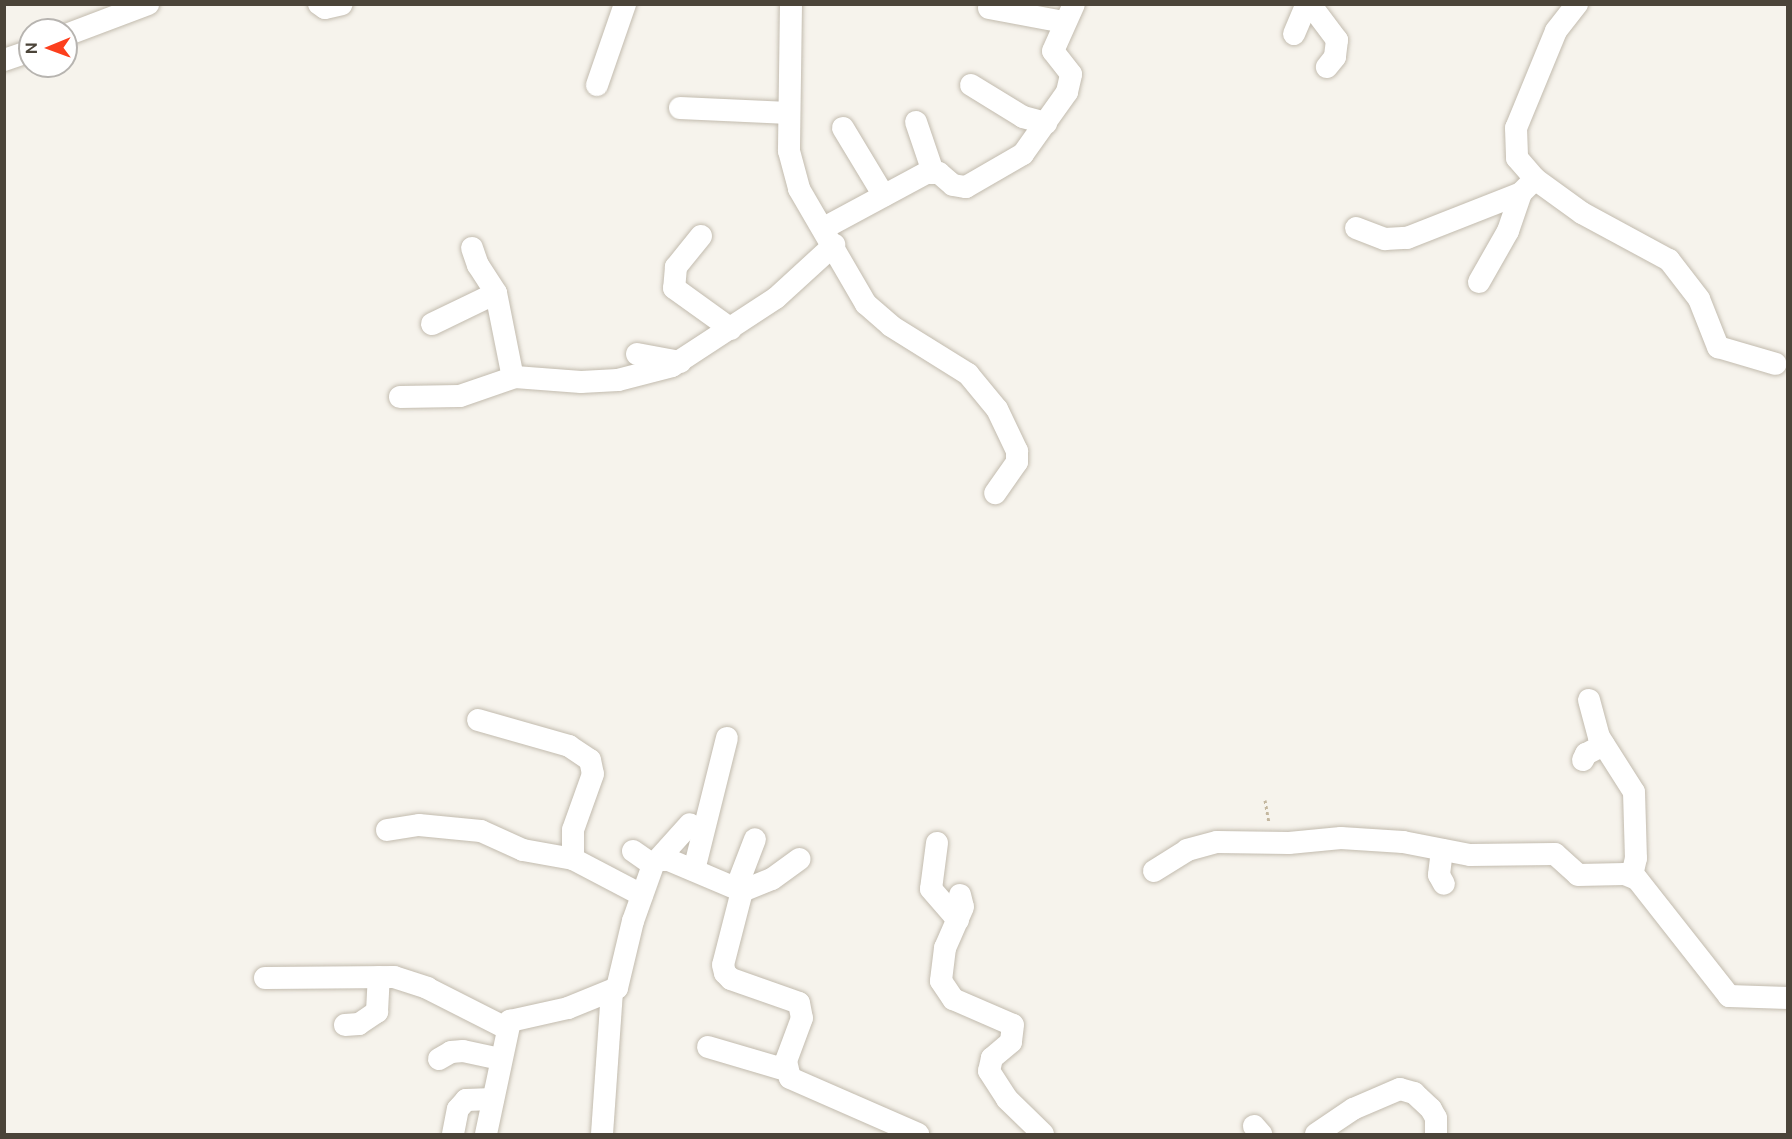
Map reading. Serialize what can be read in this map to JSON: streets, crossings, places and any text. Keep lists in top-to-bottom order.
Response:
{
  "north": "left"
}
